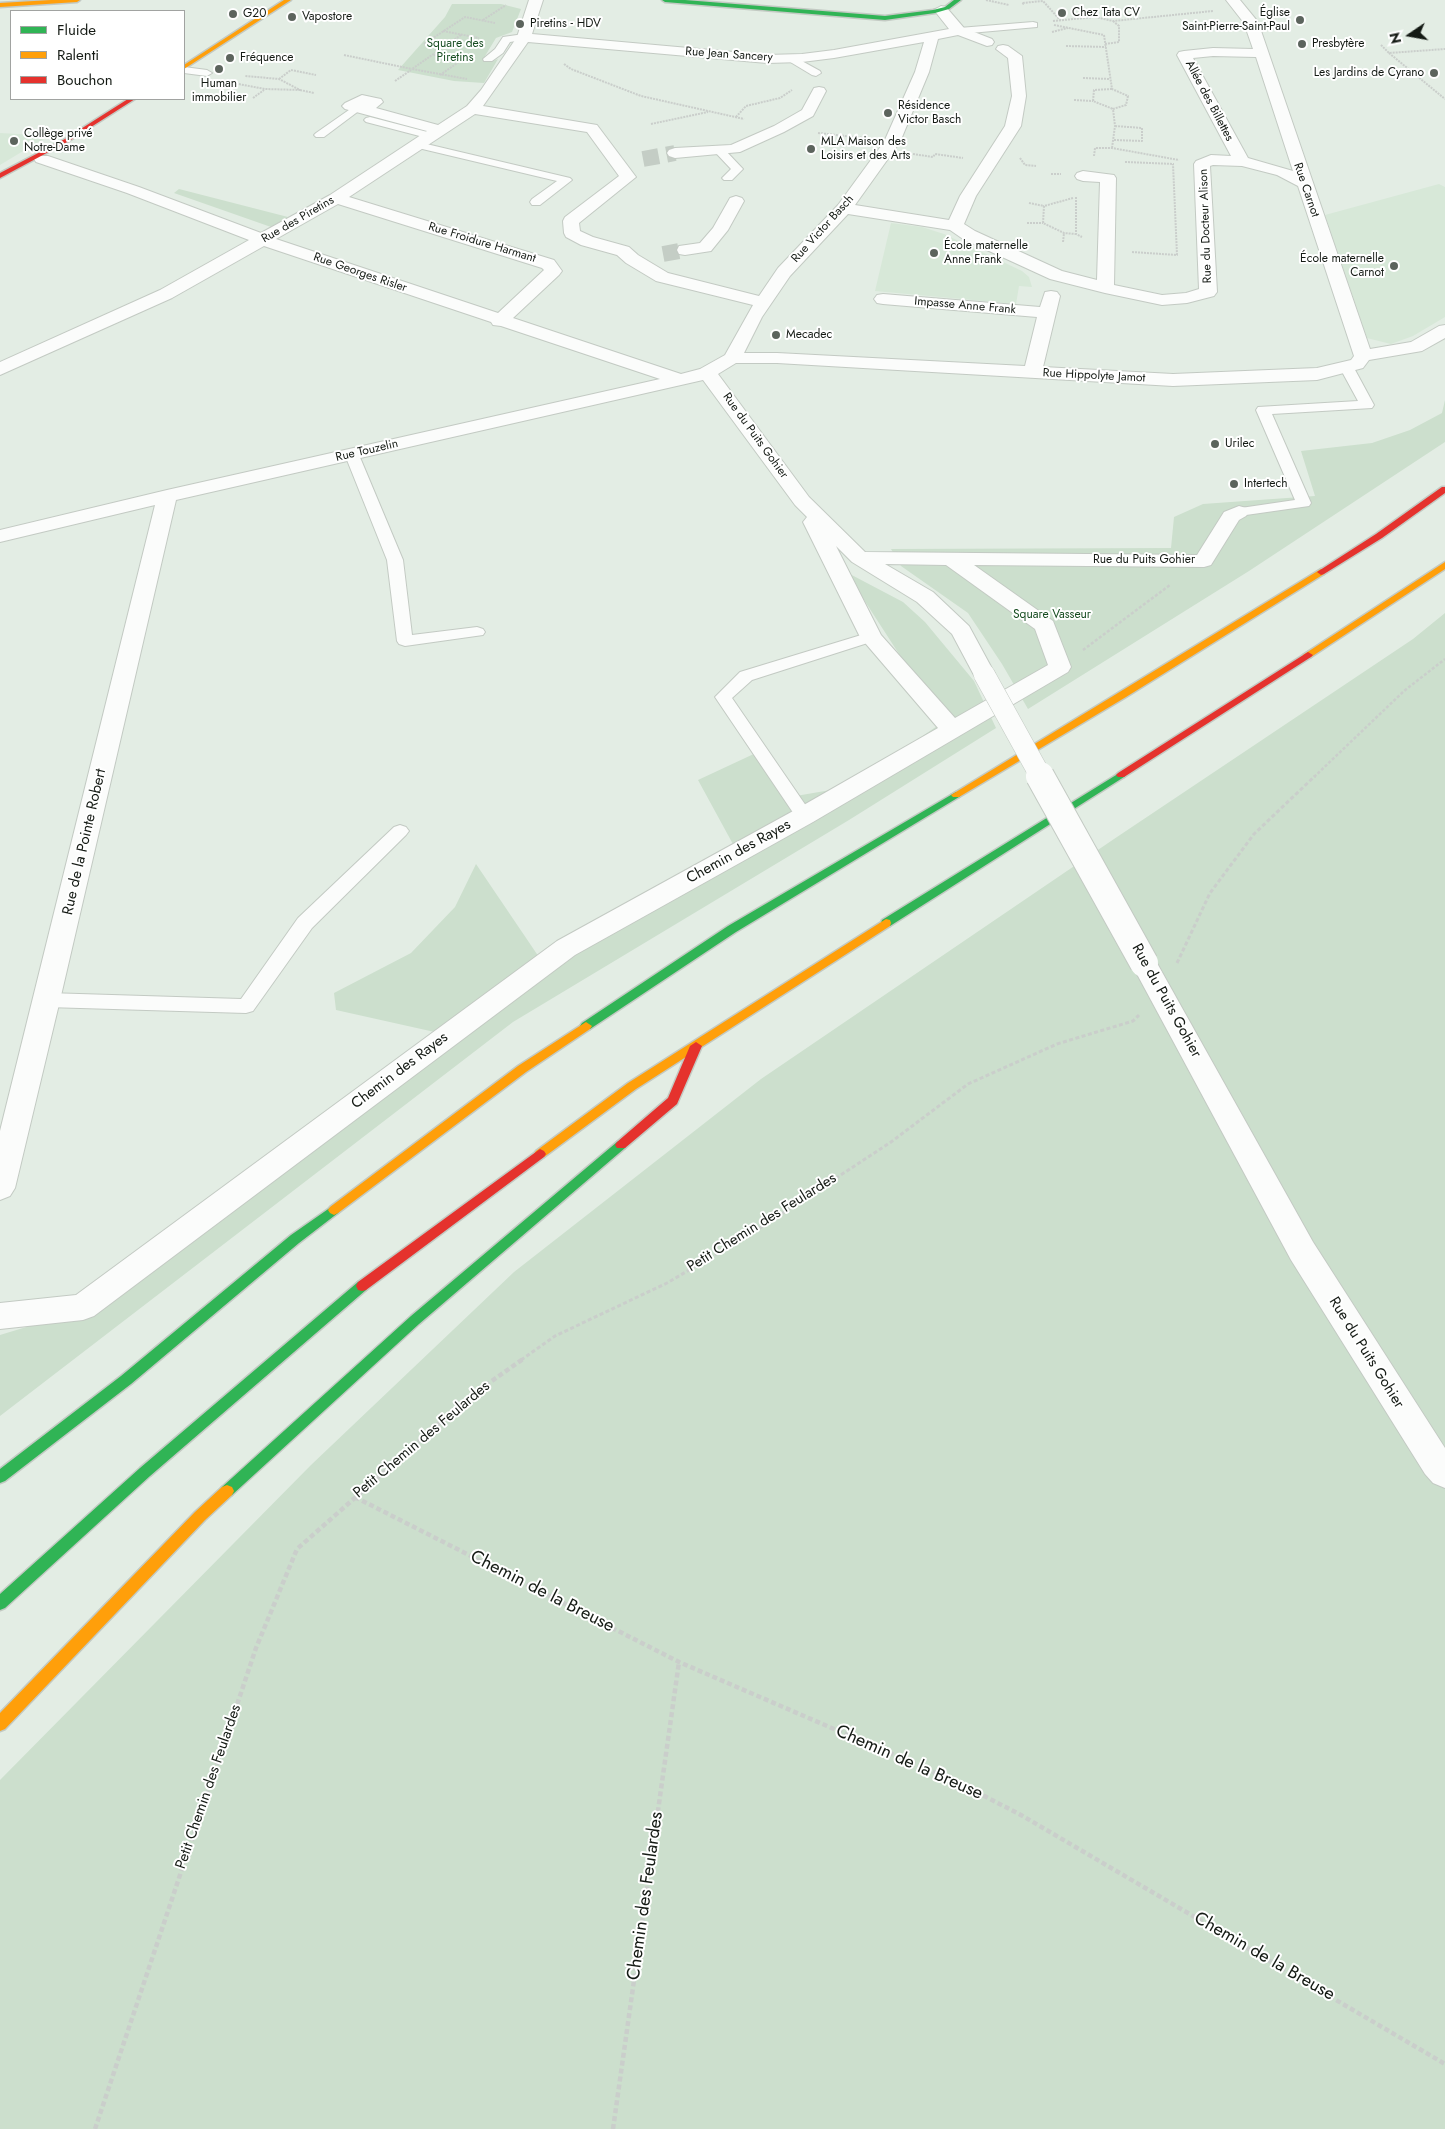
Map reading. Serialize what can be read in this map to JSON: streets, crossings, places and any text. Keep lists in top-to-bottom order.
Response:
{
  "streets": {
    "street": [
      "Rue Jean Sancery",
      "Allée des Billettes",
      "Rue Carnot",
      "Rue des Piretins",
      "Rue du Docteur Alison",
      "Rue Victor Basch",
      "Rue Froidure Harmant",
      "Rue Georges Risler",
      "Impasse Anne Frank",
      "Rue Hippolyte Jamot",
      "Rue du Puits Gohier",
      "Rue Touzelin",
      "Rue de la Pointe Robert",
      "Chemin des Rayes"
    ],
    "path": ["Petit Chemin des Feulardes", "Chemin de la Breuse", "Chemin des Feulardes"]
  },
  "crossings": [
    ["Rue Jean Sancery", "Rue des Piretins"],
    ["Rue Jean Sancery", "Rue Victor Basch"],
    ["Allée des Billettes", "Rue Carnot"],
    ["Allée des Billettes", "Rue du Docteur Alison"],
    ["Rue Carnot", "Rue du Docteur Alison"],
    ["Rue Carnot", "Rue Hippolyte Jamot"],
    ["Rue des Piretins", "Rue Froidure Harmant"],
    ["Rue des Piretins", "Rue Georges Risler"],
    ["Rue du Docteur Alison", "Rue Victor Basch"],
    ["Rue Victor Basch", "Rue Hippolyte Jamot"],
    ["Rue Victor Basch", "Rue Touzelin"],
    ["Rue Froidure Harmant", "Rue Georges Risler"],
    ["Rue Georges Risler", "Rue Touzelin"],
    ["Rue Hippolyte Jamot", "Rue du Puits Gohier"],
    ["Rue Hippolyte Jamot", "Rue Touzelin"],
    ["Rue du Puits Gohier", "Rue Touzelin"],
    ["Rue du Puits Gohier", "Chemin des Rayes"],
    ["Rue du Puits Gohier", "Petit Chemin des Feulardes"],
    ["Rue Touzelin", "Rue de la Pointe Robert"],
    ["Petit Chemin des Feulardes", "Chemin de la Breuse"],
    ["Chemin de la Breuse", "Chemin des Feulardes"]
  ],
  "parks": ["Square des Piretins", "Square Vasseur"],
  "places": [
    "Chez Tata CV",
    "G20",
    "Vapostore",
    "Église Saint-Pierre-Saint-Paul",
    "Piretins - HDV",
    "Presbytère",
    "Fréquence",
    "Human immobilier",
    "Les Jardins de Cyrano",
    "Résidence Victor Basch",
    "Collège privé Notre-Dame",
    "MLA Maison des Loisirs et des Arts",
    "École maternelle Anne Frank",
    "École maternelle Carnot",
    "Mecadec",
    "Urilec",
    "Intertech"
  ],
  "legend": ["Fluide", "Ralenti", "Bouchon"],
  "north": "left"
}
